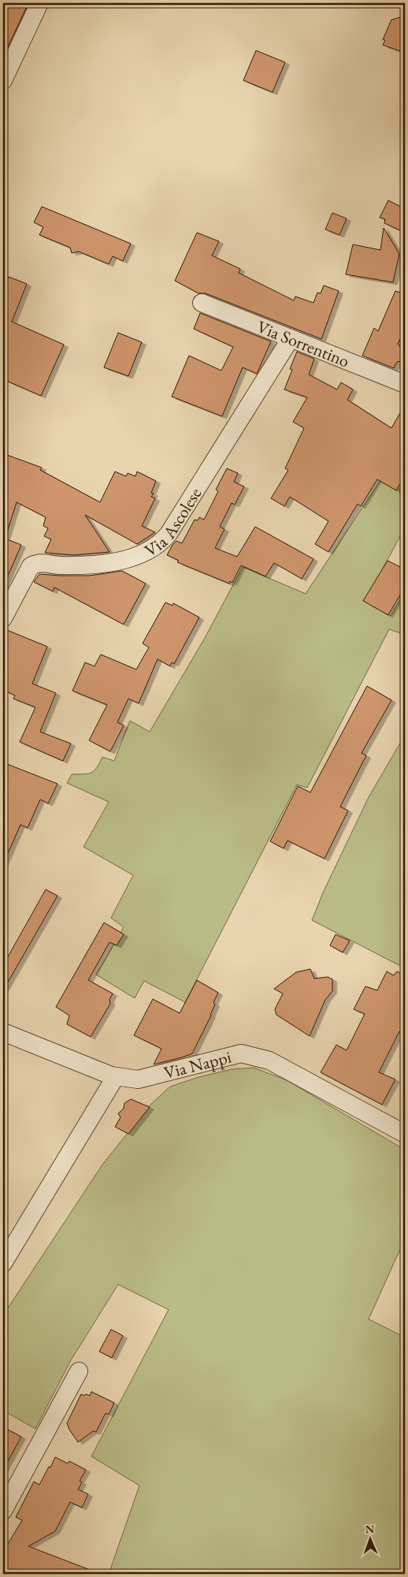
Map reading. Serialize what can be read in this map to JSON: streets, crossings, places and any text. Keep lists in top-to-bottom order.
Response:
{
  "streets": {
    "street": ["Via Sorrentino", "Via Ascolese", "Via Nappi"]
  },
  "crossings": [
    ["Via Sorrentino", "Via Ascolese"]
  ],
  "north": "top"
}
